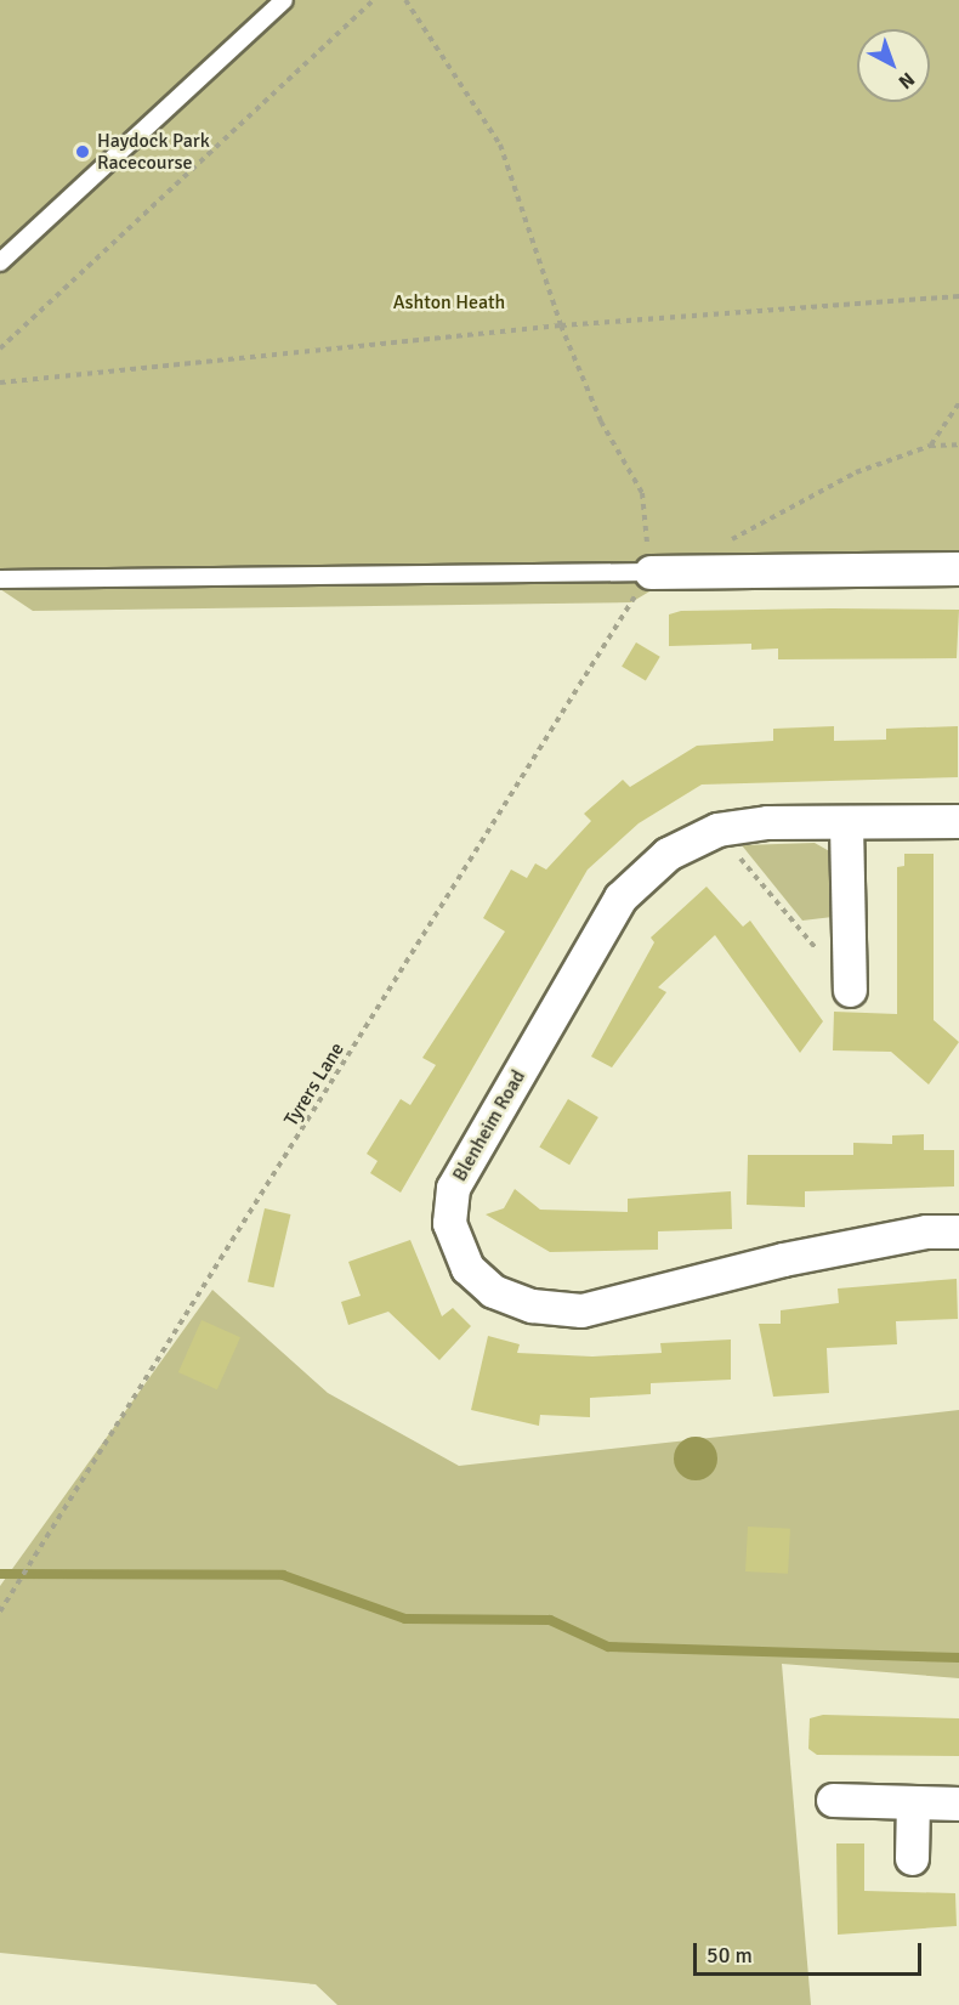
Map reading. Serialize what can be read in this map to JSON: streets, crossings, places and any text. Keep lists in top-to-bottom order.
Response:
{
  "streets": {
    "street": ["Blenheim Road"],
    "path": ["Tyrers Lane"]
  },
  "parks": ["Ashton Heath"],
  "places": ["Haydock Park Racecourse"],
  "scale_bar": "50 m",
  "north": "bottom right"
}
